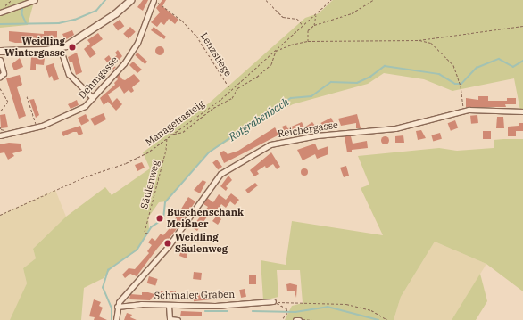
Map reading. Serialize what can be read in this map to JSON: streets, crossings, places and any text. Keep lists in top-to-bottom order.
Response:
{
  "streets": {
    "street": ["Dehmgasse", "Reichergasse", "Schmaler Graben"],
    "path": ["Lenzstiege", "Managettasteig", "Säulenweg"]
  },
  "crossings": [
    ["Lenzstiege", "Dehmgasse"],
    ["Lenzstiege", "Managettasteig"],
    ["Managettasteig", "Säulenweg"],
    ["Reichergasse", "Schmaler Graben"]
  ],
  "water": ["Rotgrabenbach"],
  "places": ["Weidling Wintergasse", "Buschenschank Meißner", "Weidling Säulenweg"]
}
